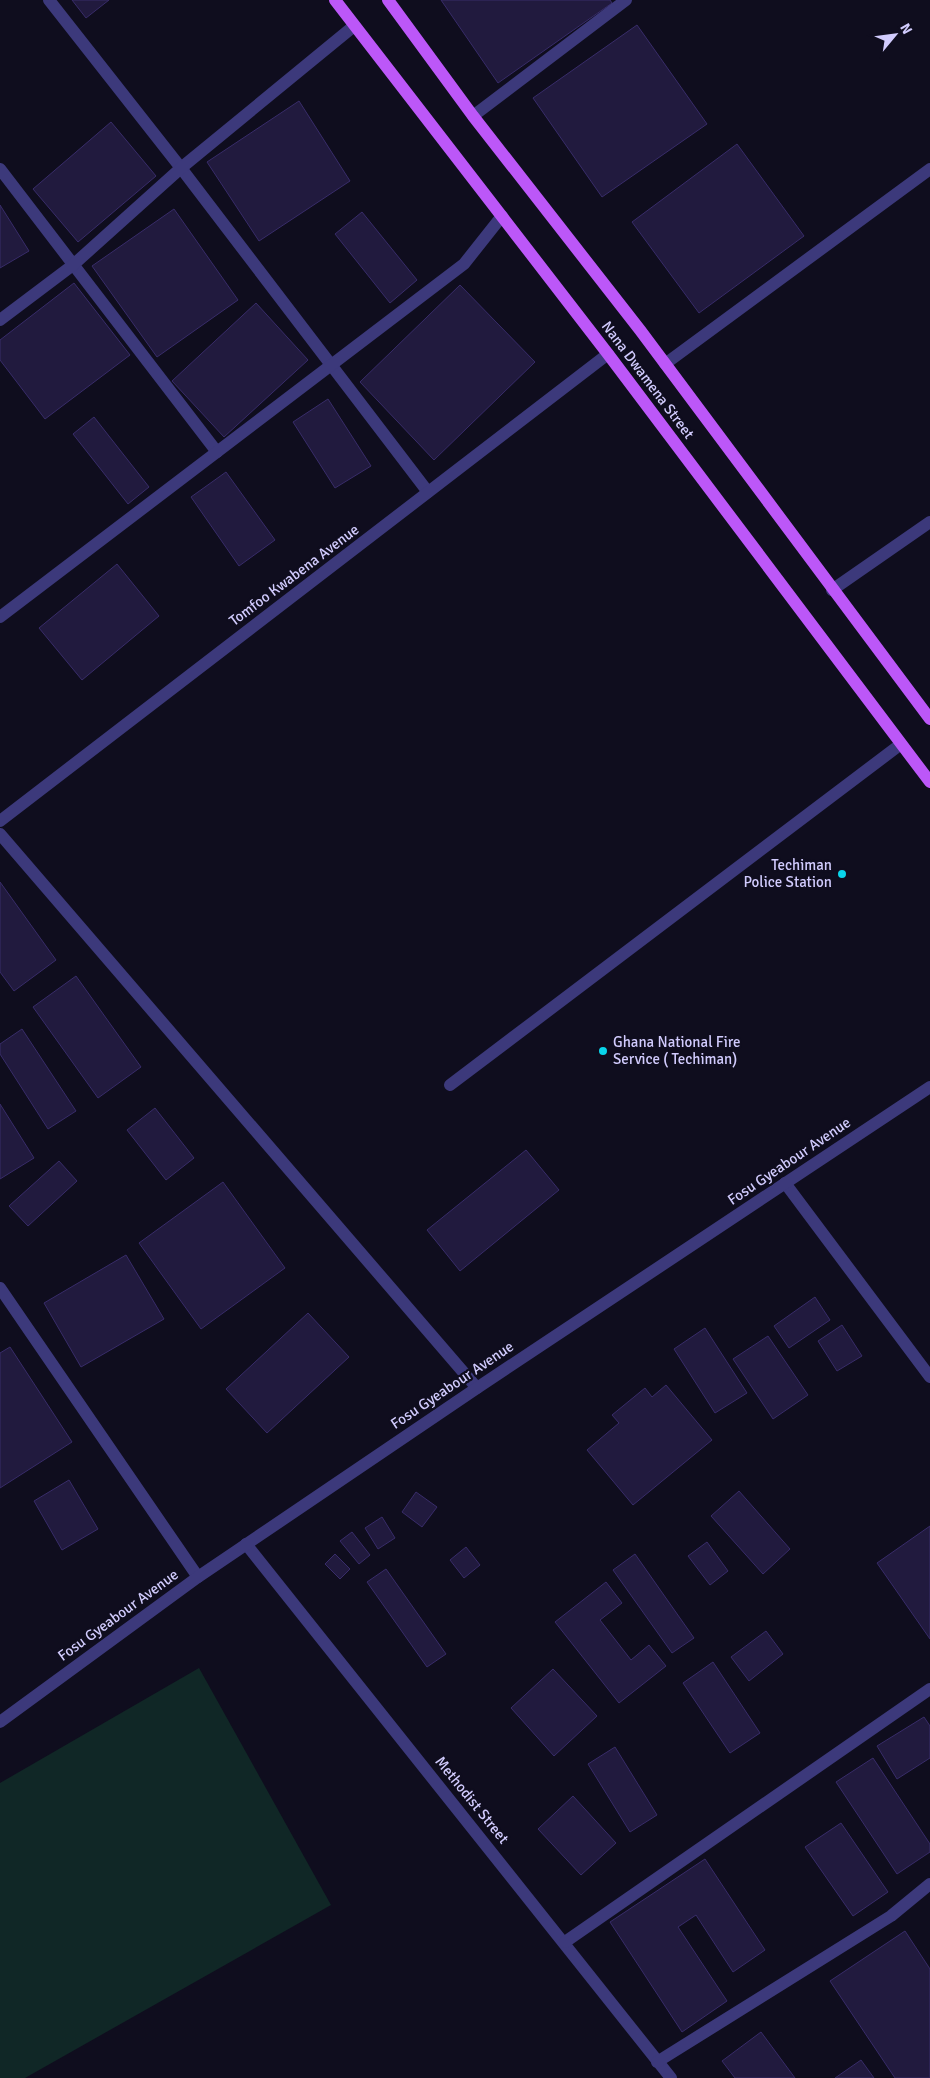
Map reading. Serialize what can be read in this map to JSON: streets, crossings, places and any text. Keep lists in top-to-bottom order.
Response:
{
  "streets": {
    "main road": ["Nana Dwamena Street"],
    "street": ["Tomfoo Kwabena Avenue", "Fosu Gyeabour Avenue", "Methodist Street"]
  },
  "crossings": [
    ["Nana Dwamena Street", "Tomfoo Kwabena Avenue"],
    ["Fosu Gyeabour Avenue", "Methodist Street"]
  ],
  "places": ["Techiman Police Station", "Ghana National Fire Service ( Techiman)"],
  "north": "top right"
}
